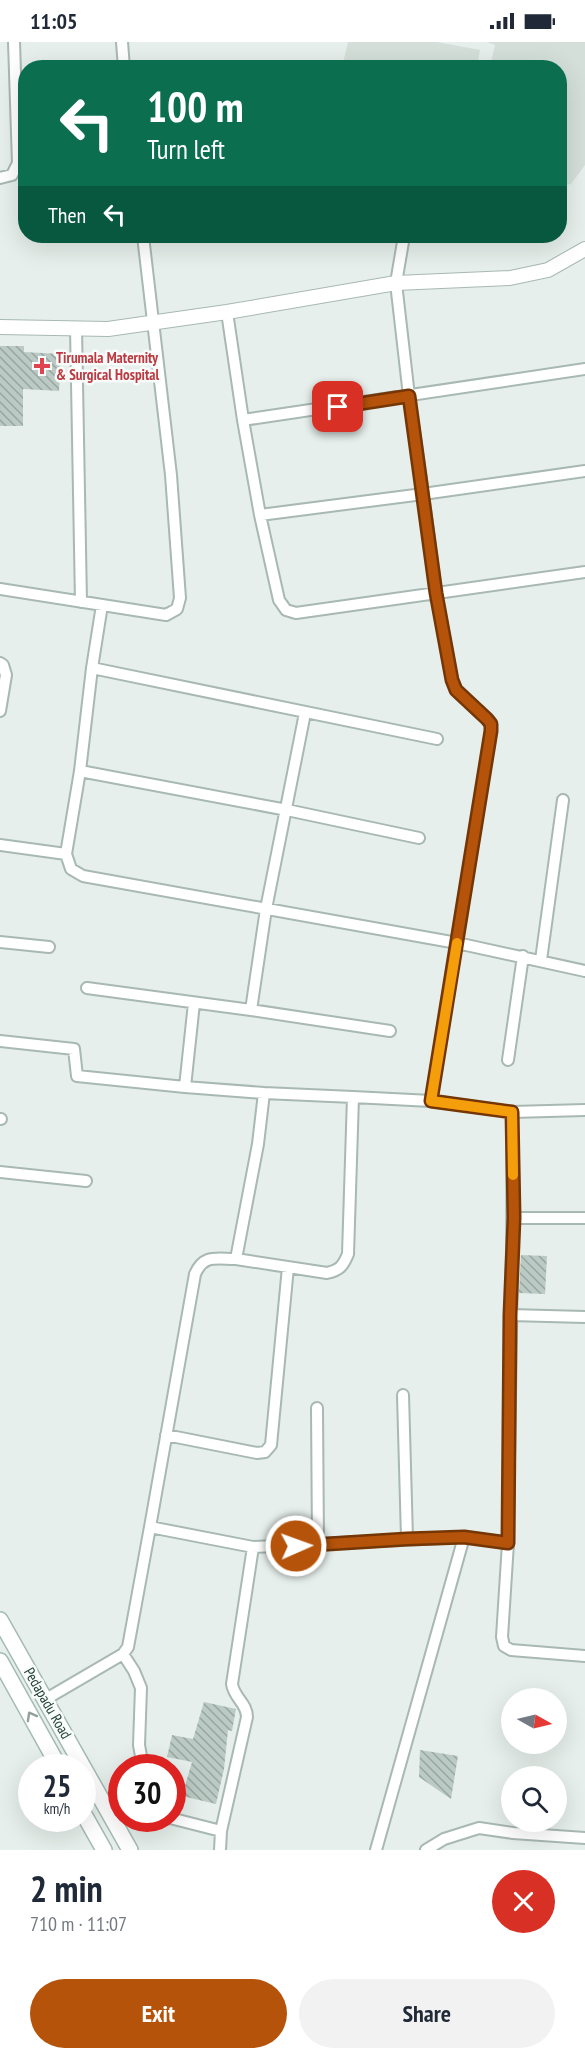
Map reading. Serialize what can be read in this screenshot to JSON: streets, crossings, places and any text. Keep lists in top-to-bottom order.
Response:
{
  "streets": {
    "main road": ["Pedapadu Road"]
  },
  "places": {
    "health": ["Tirumala Maternity & Surgical Hospital"]
  },
  "north": "right",
  "page": {
    "status": "11:05",
    "turn": ["100 m", "Turn left"],
    "then": "Then",
    "speed": "25 km/h",
    "limit": "30",
    "heading": ["2 min", "710 m · 11:07"],
    "buttons": ["Exit", "Share"]
  }
}
